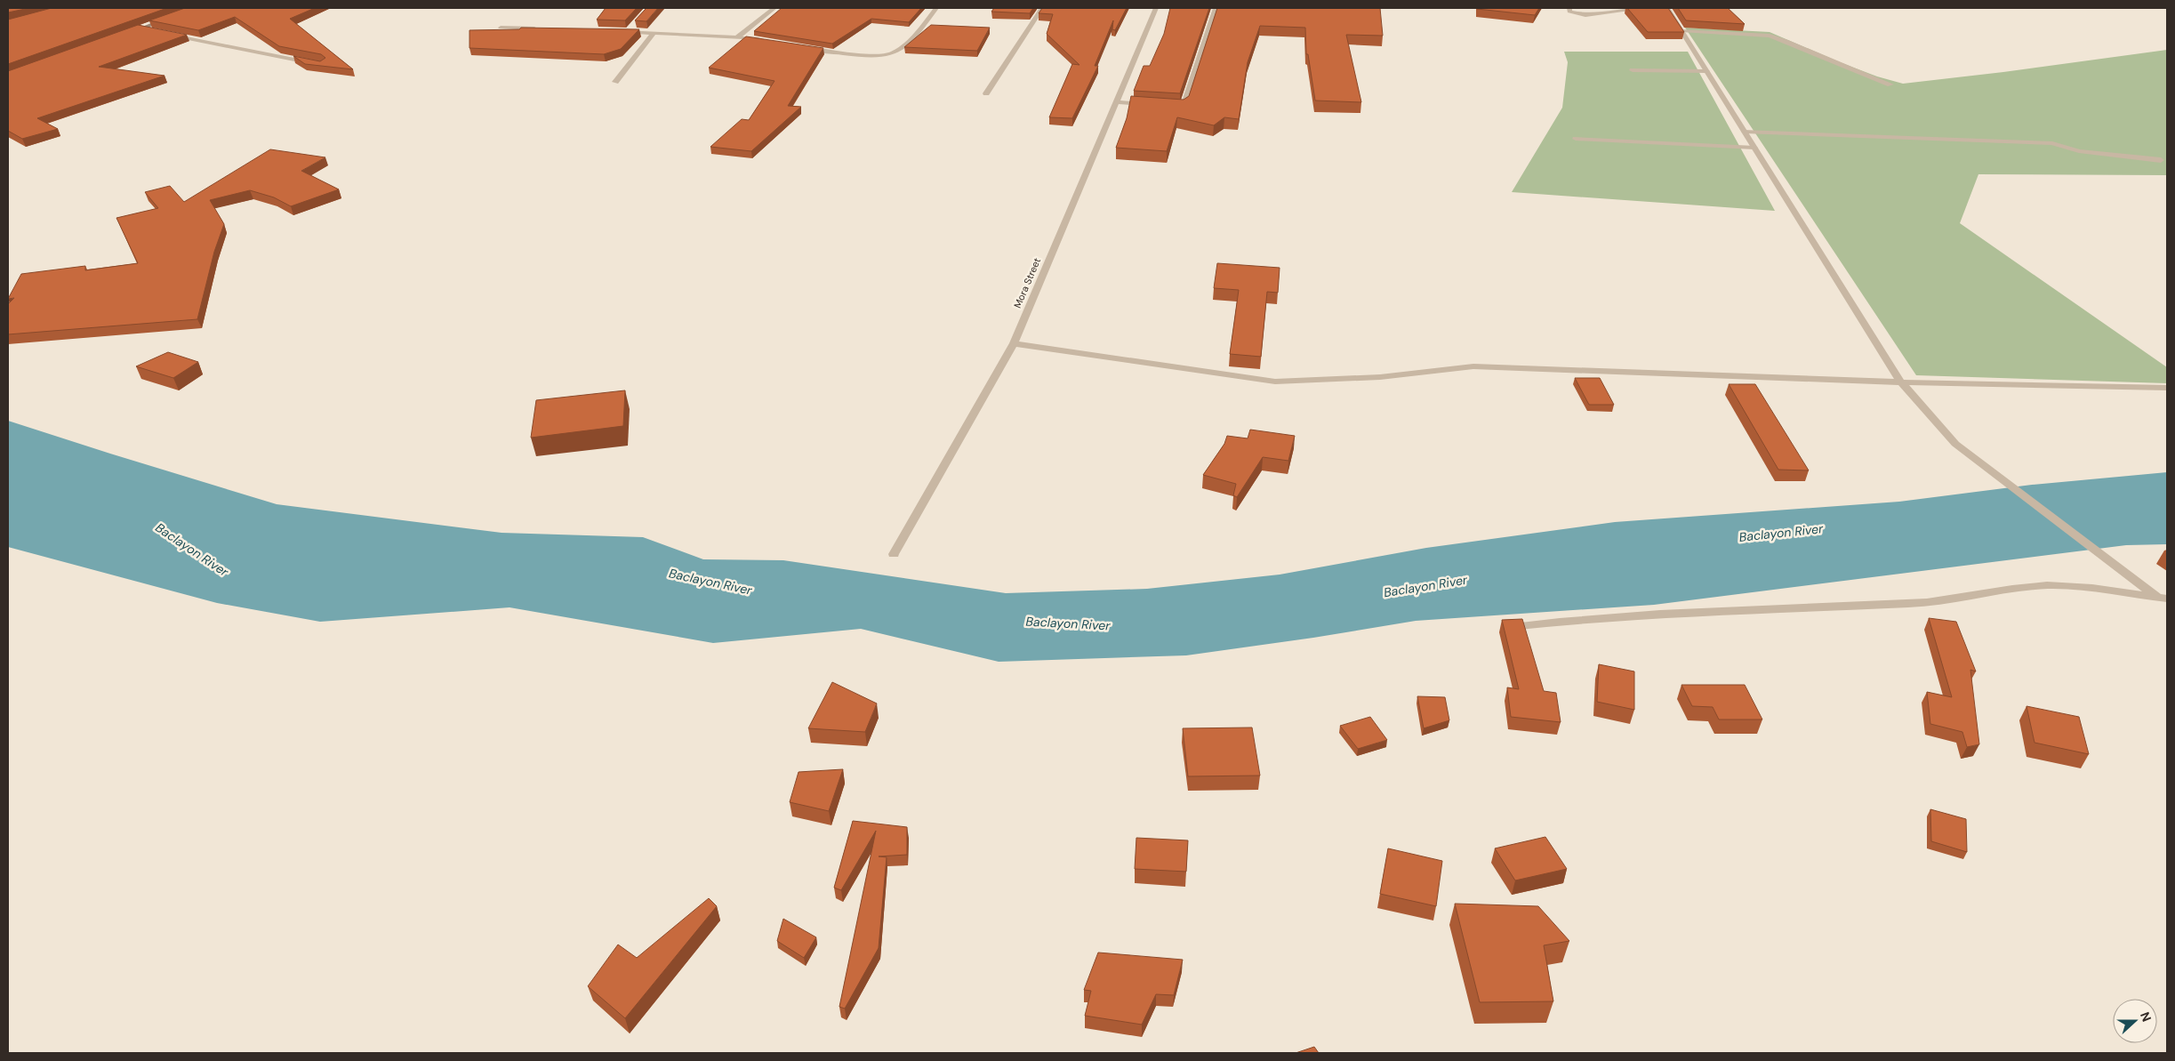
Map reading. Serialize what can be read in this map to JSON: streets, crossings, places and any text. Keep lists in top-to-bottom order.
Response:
{
  "streets": {
    "street": ["Mora Street"]
  },
  "water": ["Baclayon River"],
  "north": "right"
}
